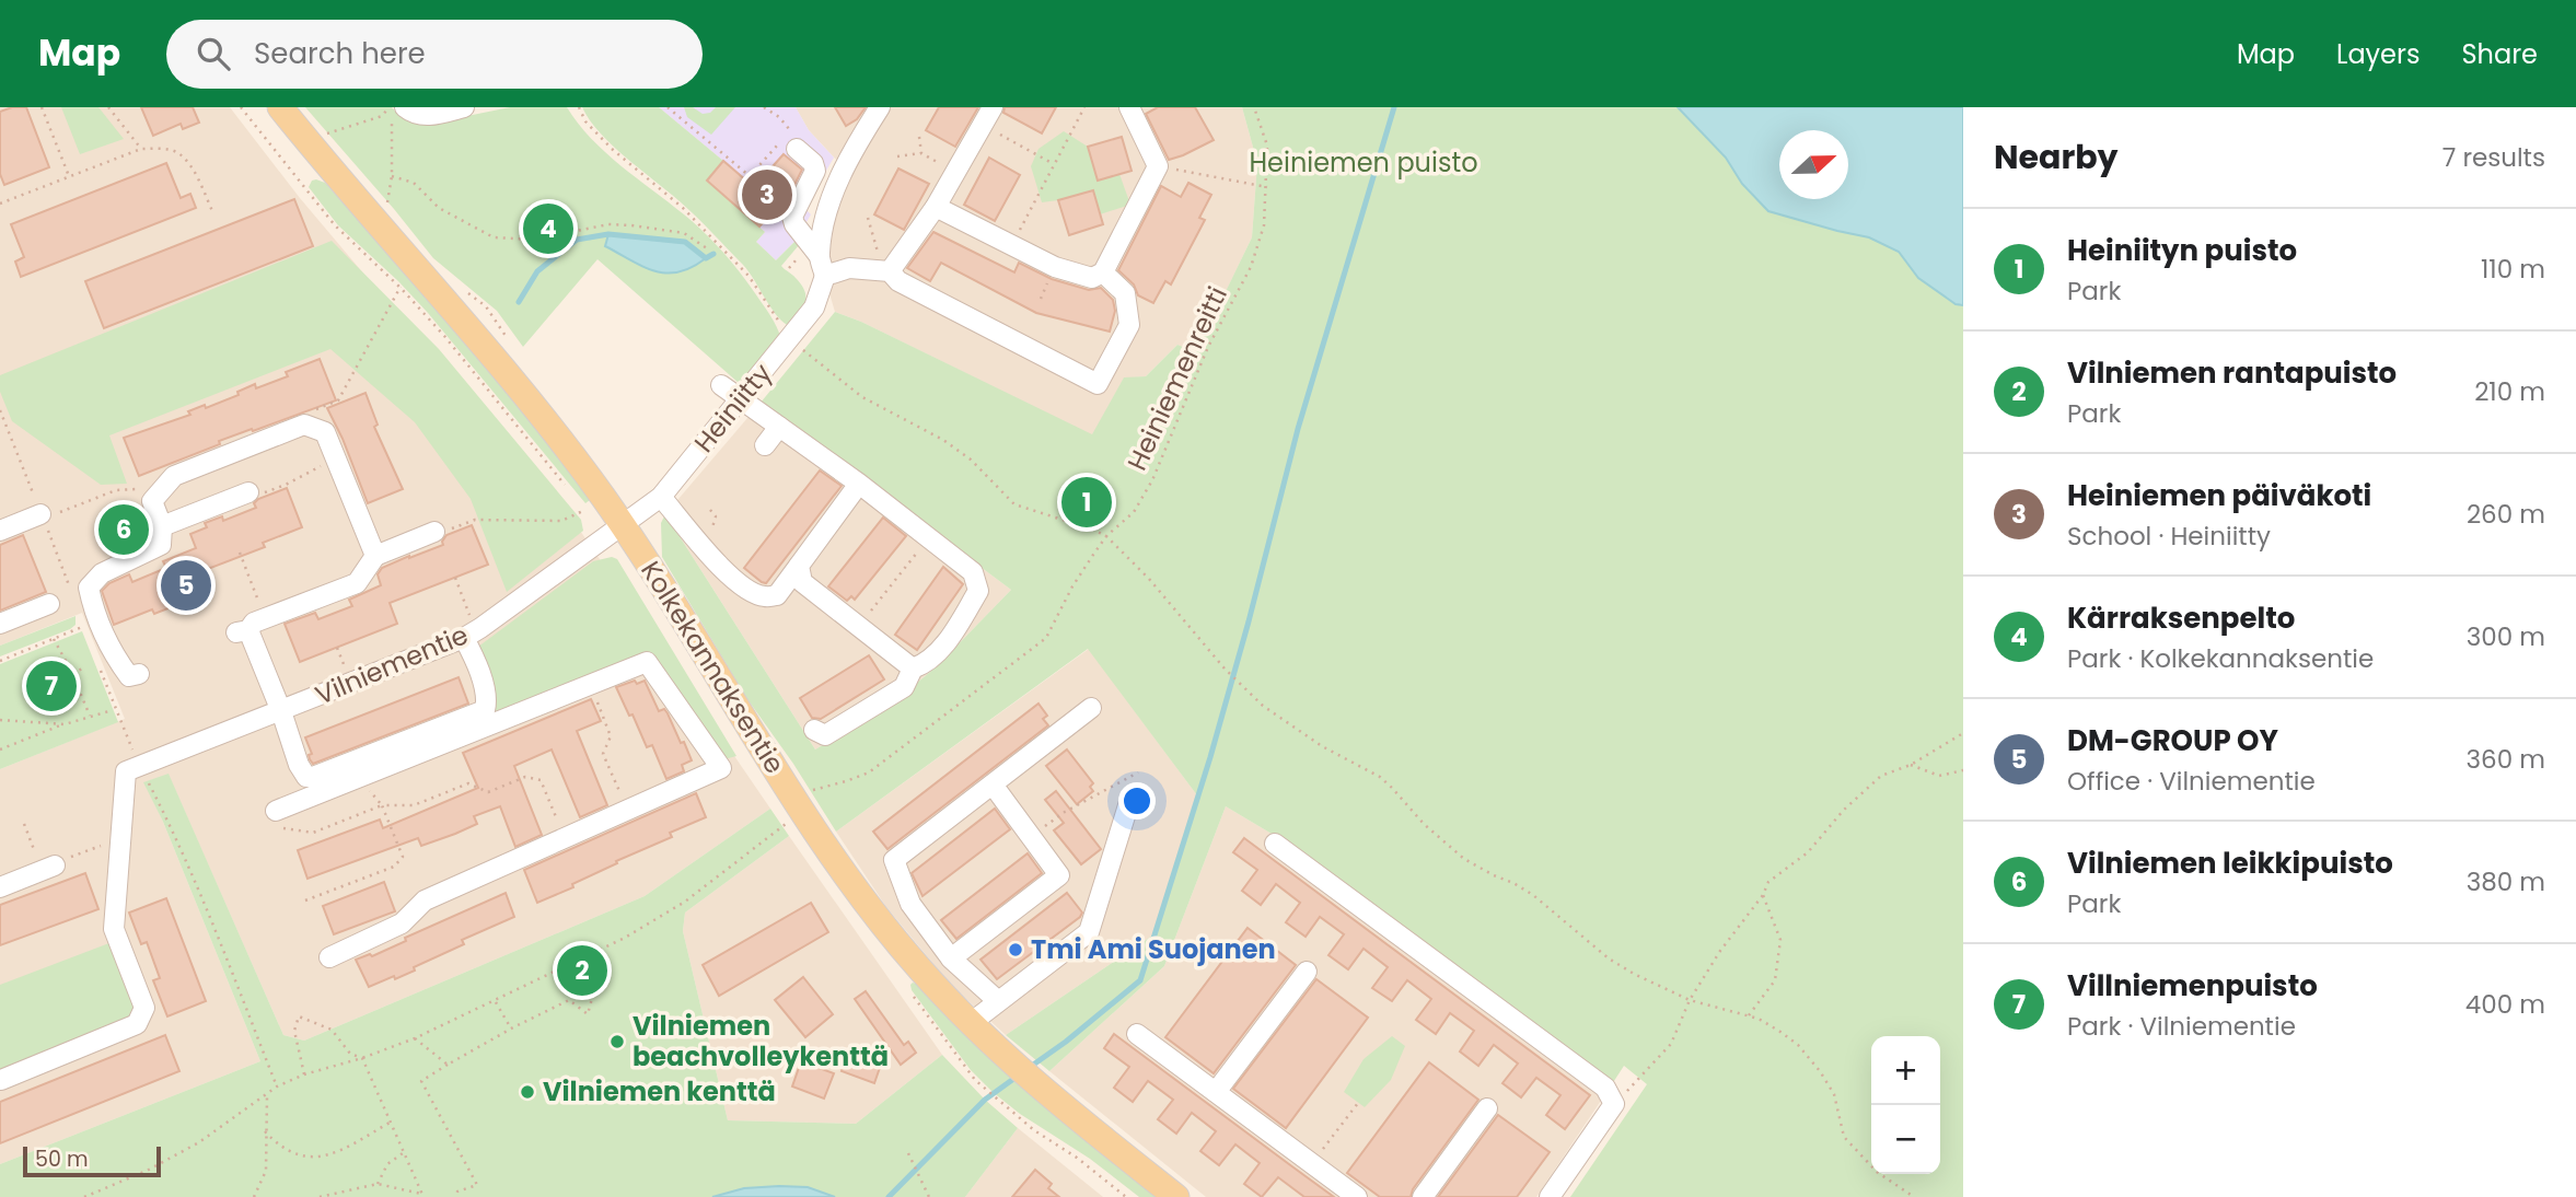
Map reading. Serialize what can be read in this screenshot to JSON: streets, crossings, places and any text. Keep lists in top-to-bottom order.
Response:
{
  "streets": {
    "main road": ["Kolkekannaksentie"],
    "street": ["Heiniitty", "Vilniementie"],
    "path": ["Heiniemenreitti"]
  },
  "crossings": [
    ["Heiniemenreitti", "Kolkekannaksentie"],
    ["Heiniitty", "Vilniementie"],
    ["Heiniitty", "Kolkekannaksentie"],
    ["Vilniementie", "Kolkekannaksentie"]
  ],
  "parks": ["Heiniemen puisto"],
  "places": ["Tmi Ami Suojanen", "Vilniemen beachvolleykenttä", "Vilniemen kenttä"],
  "scale_bar": "50 m",
  "north": "right",
  "page": {
    "header": "Map",
    "search": "Search here",
    "nav": ["Map", "Layers", "Share"],
    "heading": ["Nearby", "7 results"],
    "pins": [
      "3",
      "4",
      "1",
      "6",
      "5",
      "7",
      "2"
    ],
    "list": [
      {
        "mark": "1",
        "name": "Heiniityn puisto",
        "note": "Park",
        "value": "110 m"
      },
      {
        "mark": "2",
        "name": "Vilniemen rantapuisto",
        "note": "Park",
        "value": "210 m"
      },
      {
        "mark": "3",
        "name": "Heiniemen päiväkoti",
        "note": "School · Heiniitty",
        "value": "260 m"
      },
      {
        "mark": "4",
        "name": "Kärraksenpelto",
        "note": "Park · Kolkekannaksentie",
        "value": "300 m"
      },
      {
        "mark": "5",
        "name": "DM-GROUP OY",
        "note": "Office · Vilniementie",
        "value": "360 m"
      },
      {
        "mark": "6",
        "name": "Vilniemen leikkipuisto",
        "note": "Park",
        "value": "380 m"
      },
      {
        "mark": "7",
        "name": "Villniemenpuisto",
        "note": "Park · Vilniementie",
        "value": "400 m"
      }
    ],
    "map_buttons": ["+", "−"],
    "scale": "50 m"
  }
}
